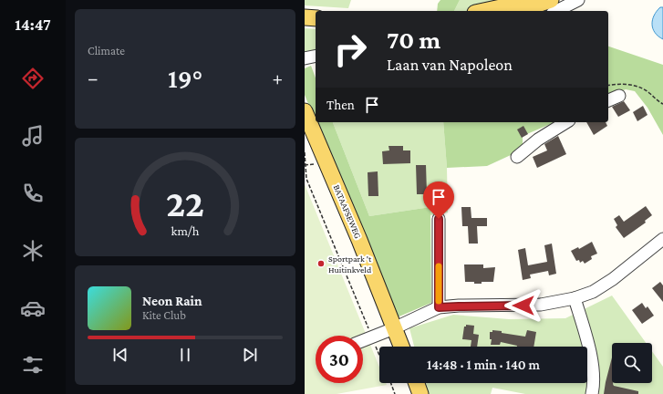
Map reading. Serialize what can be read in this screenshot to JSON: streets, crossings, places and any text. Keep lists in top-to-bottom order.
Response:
{
  "streets": {
    "main road": ["BATAAFSEWEG"]
  },
  "places": ["Sportpark 't Huitinkveld"],
  "page": {
    "tabs": "14:47",
    "tile": "Climate",
    "turn": ["70 m", "Laan van Napoleon"],
    "heat": ["−", "19°", "+"],
    "then": "Then",
    "song": ["Neon Rain", "Kite Club"],
    "limit": "30",
    "trip": "14:48 · 1 min · 140 m",
    "gauge": ["22", "km/h"]
  }
}
